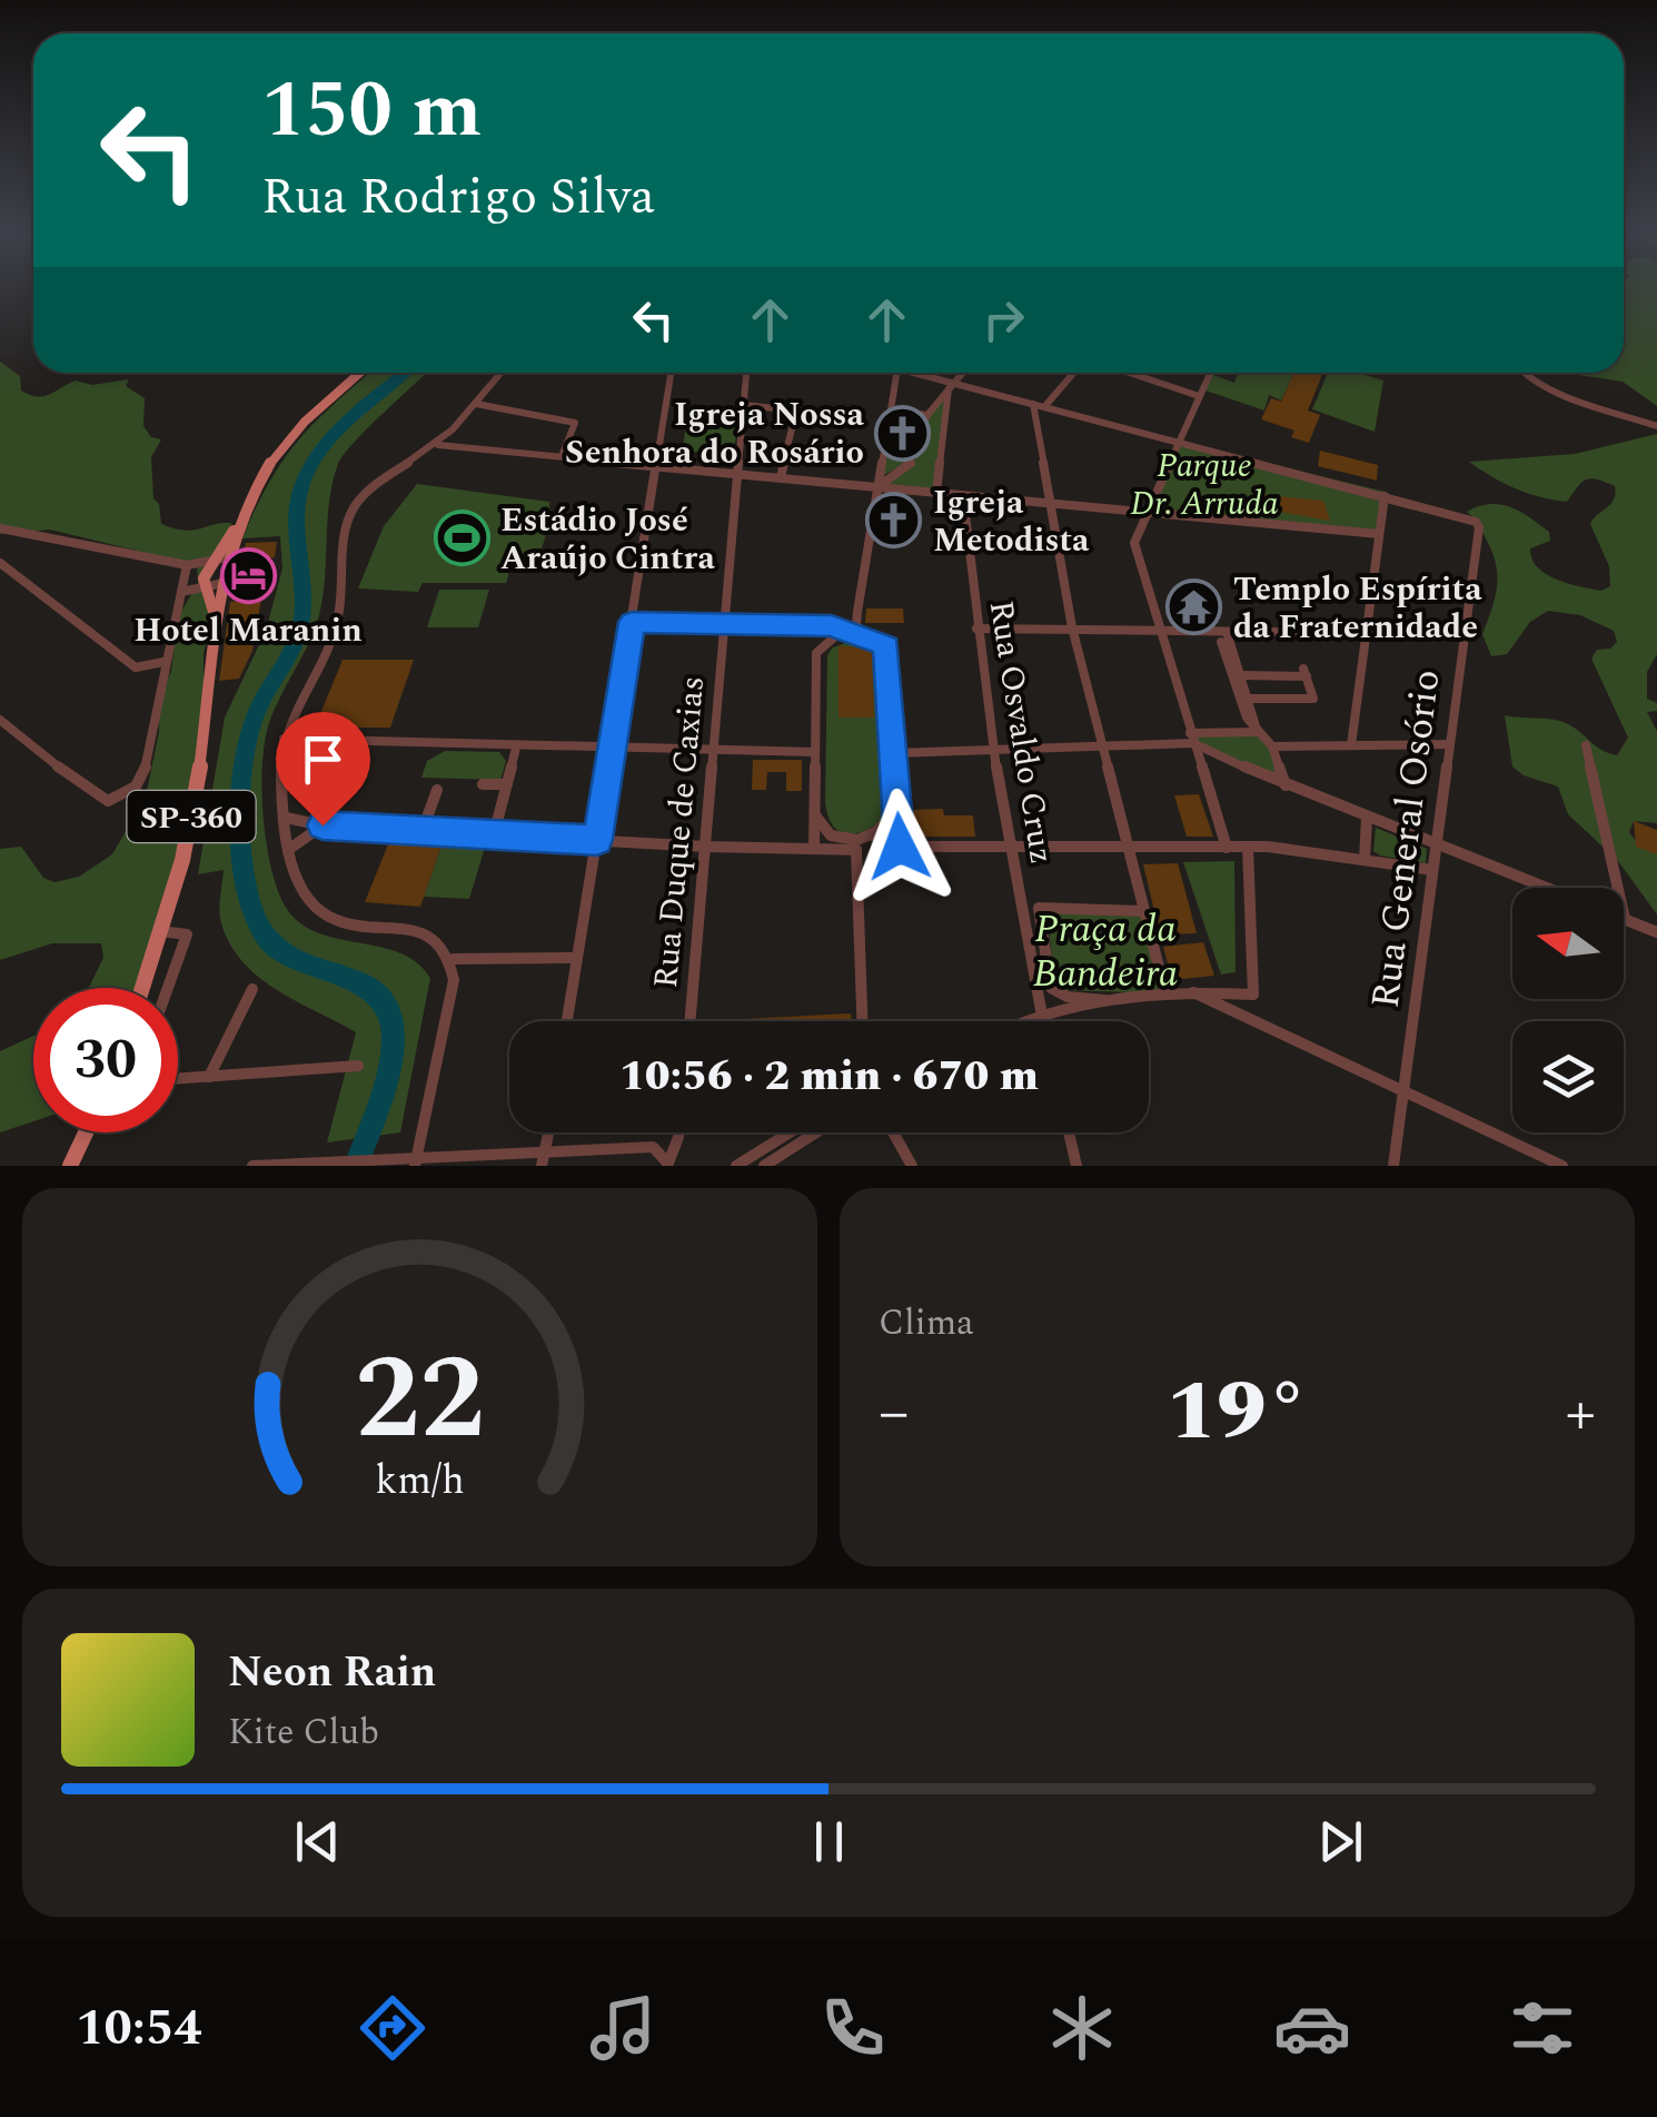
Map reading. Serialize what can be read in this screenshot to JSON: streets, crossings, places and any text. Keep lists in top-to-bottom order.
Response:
{
  "streets": {
    "main road": ["SP-360"],
    "street": ["Rua Osvaldo Cruz", "Rua Duque de Caxias", "Rua General Osório"]
  },
  "parks": ["Parque Dr. Arruda", "Praça da Bandeira"],
  "places": {
    "church": ["Igreja Nossa Senhora do Rosário", "Igreja Metodista"],
    "sports": ["Estádio José Araújo Cintra"],
    "hotel": ["Hotel Maranin"],
    "temple": ["Templo Espírita da Fraternidade"]
  },
  "north": "left",
  "page": {
    "turn": ["150 m", "Rua Rodrigo Silva"],
    "limit": "30",
    "trip": "10:56 · 2 min · 670 m",
    "tile": "Clima",
    "heat": ["−", "19°", "+"],
    "song": ["Neon Rain", "Kite Club"],
    "tabs": "10:54",
    "gauge": ["22", "km/h"]
  }
}
